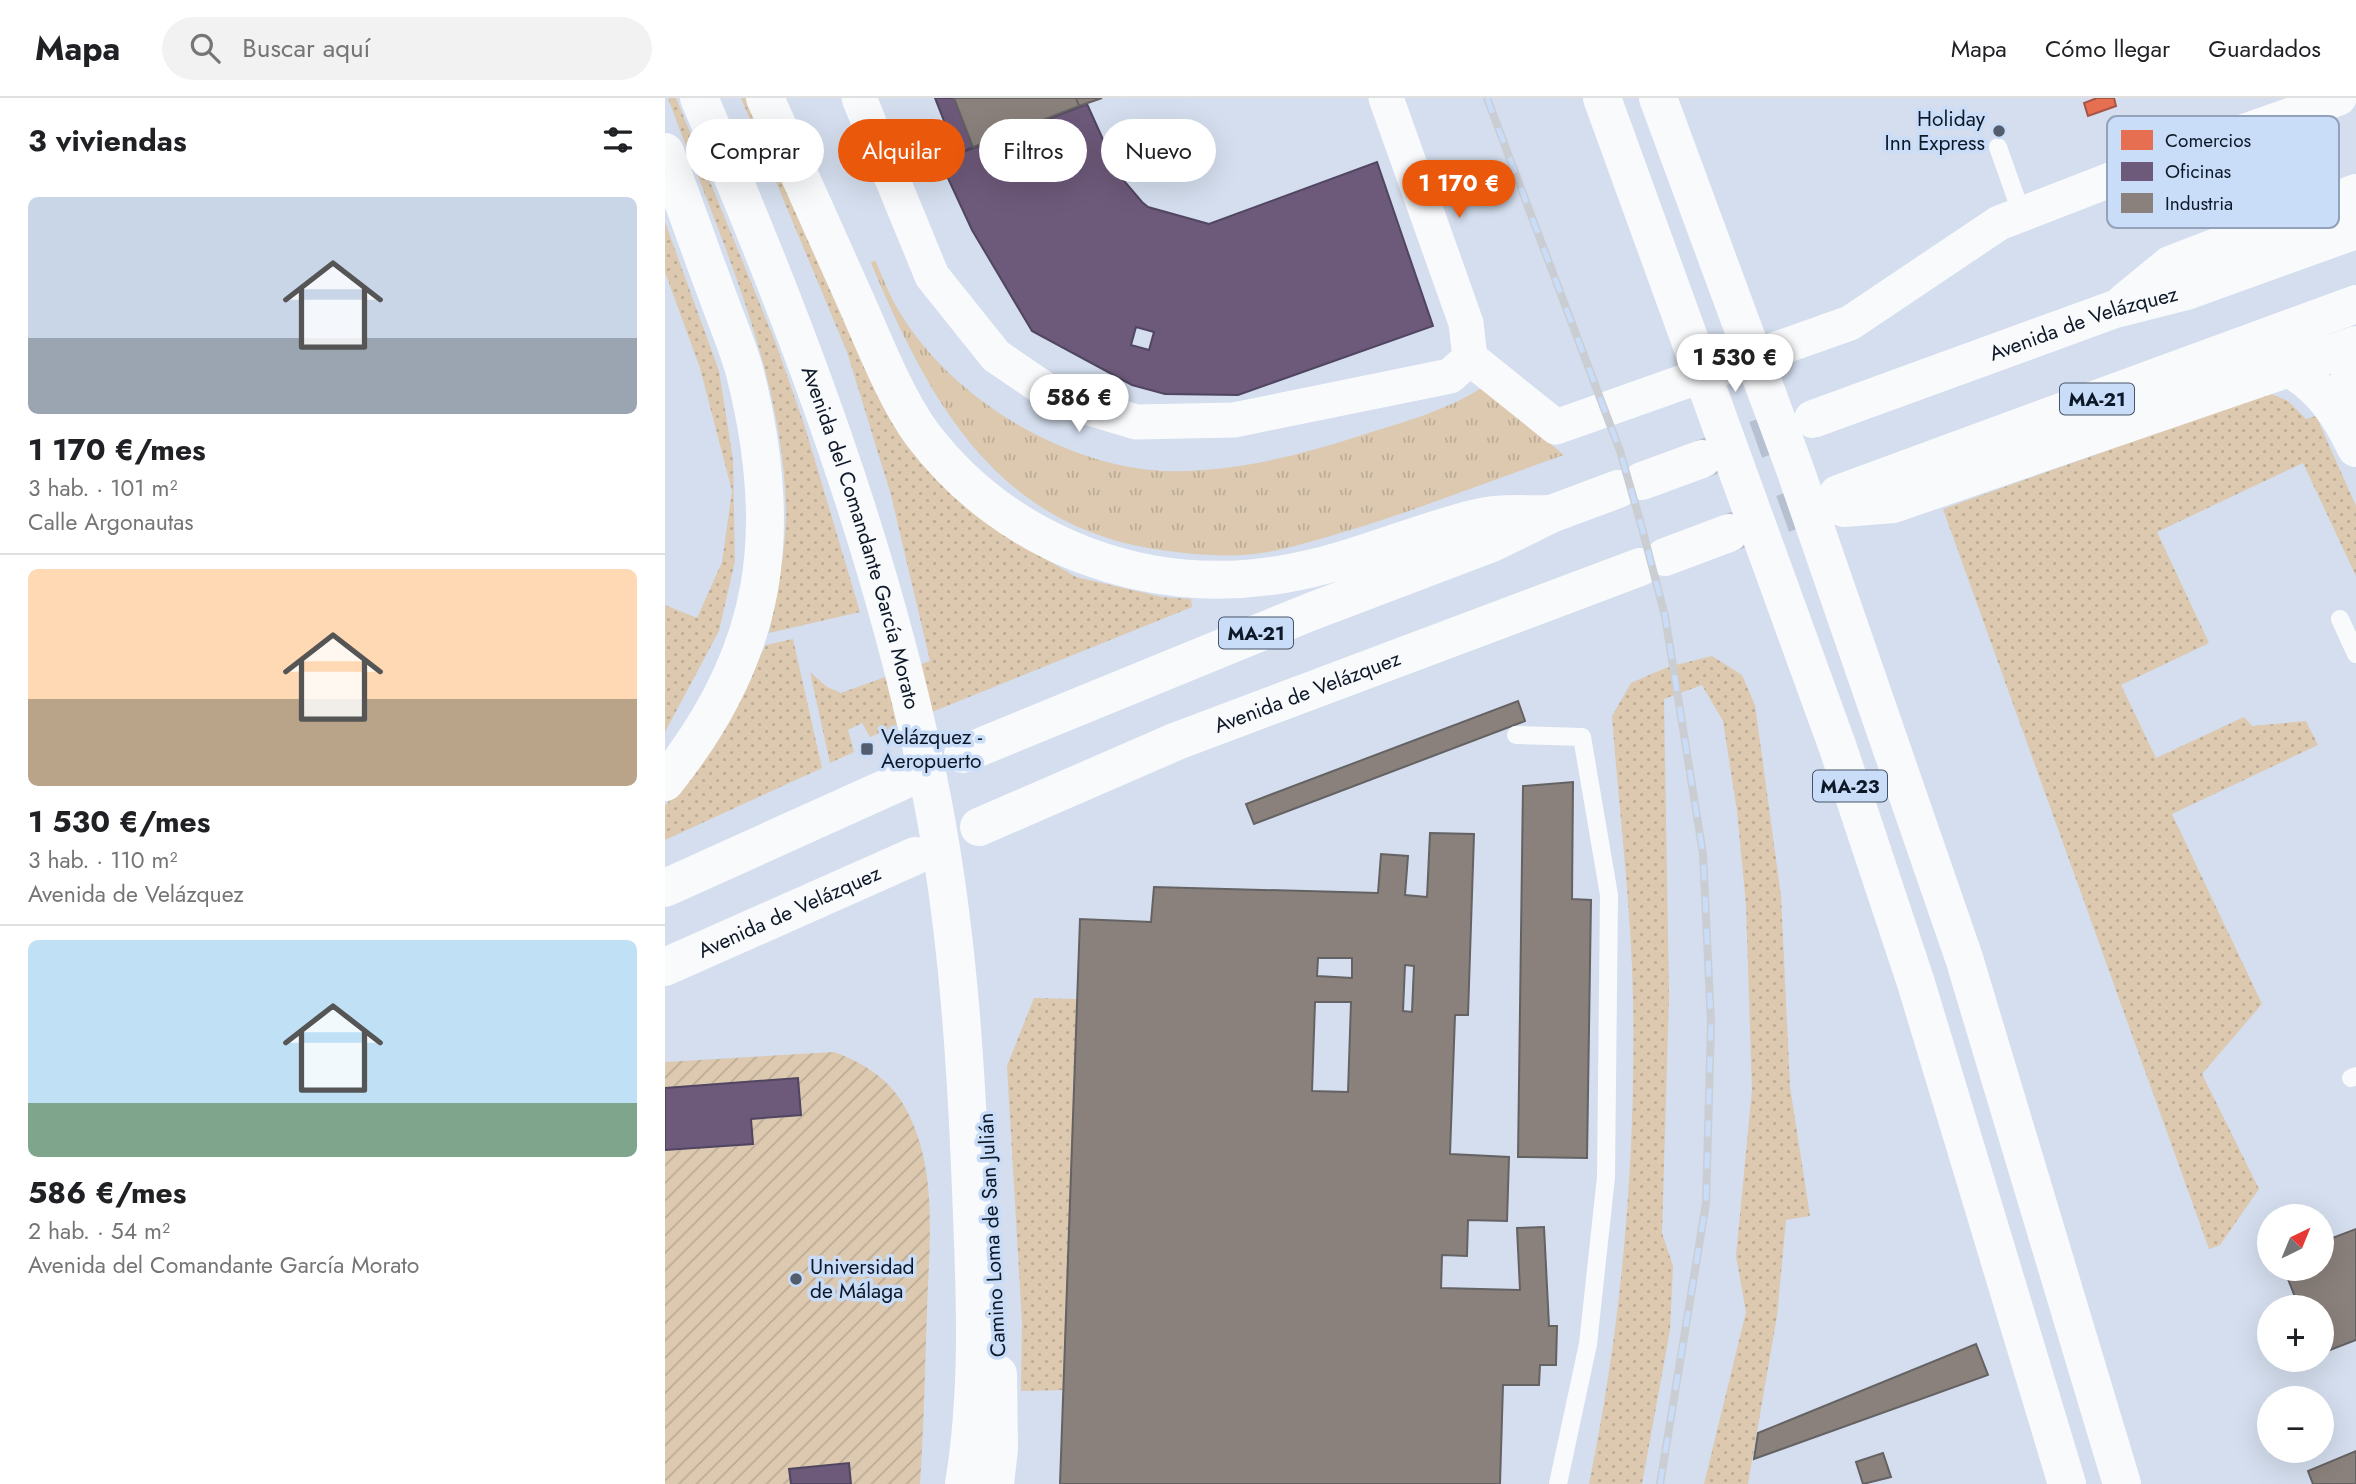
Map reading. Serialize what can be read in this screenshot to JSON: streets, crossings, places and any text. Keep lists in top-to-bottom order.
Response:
{
  "streets": {
    "main road": [
      "Avenida de Velázquez",
      "MA-21",
      "Avenida del Comandante García Morato",
      "MA-23",
      "Camino Loma de San Julián"
    ]
  },
  "crossings": [
    ["Avenida del Comandante García Morato", "Camino Loma de San Julián"]
  ],
  "places": {
    "other": ["Holiday Inn Express", "Universidad de Málaga"],
    "transit": ["Velázquez - Aeropuerto"]
  },
  "legend": ["Comercios", "Oficinas", "Industria"],
  "north": "top right",
  "page": {
    "header": "Mapa",
    "search": "Buscar aquí",
    "nav": ["Mapa", "Cómo llegar", "Guardados"],
    "heading": "3 viviendas",
    "chip": [
      "Comprar",
      "Alquilar",
      "Filtros",
      "Nuevo"
    ],
    "price": ["1 170 €", "1 530 €", "586 €"],
    "list": [
      {
        "name": "1 170 €/mes",
        "note": "3 hab. · 101 m² · Calle Argonautas"
      },
      {
        "name": "1 530 €/mes",
        "note": "3 hab. · 110 m² · Avenida de Velázquez"
      },
      {
        "name": "586 €/mes",
        "note": "2 hab. · 54 m² · Avenida del Comandante García Morato"
      }
    ],
    "map_buttons": ["+", "−"]
  }
}
